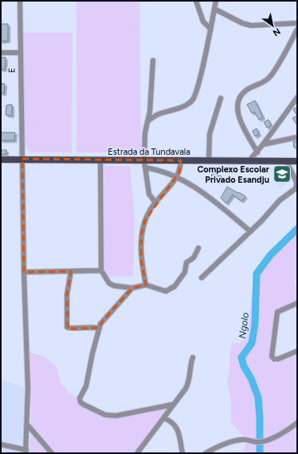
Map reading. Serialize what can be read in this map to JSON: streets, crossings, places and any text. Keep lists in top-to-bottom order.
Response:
{
  "streets": {
    "main road": ["Estrada da Tundavala"],
    "street": ["E"]
  },
  "crossings": [
    ["E", "Estrada da Tundavala"]
  ],
  "water": ["Ngolo"],
  "places": {
    "school or university": ["Complexo Escolar Privado Esandju"]
  },
  "north": "bottom right"
}
